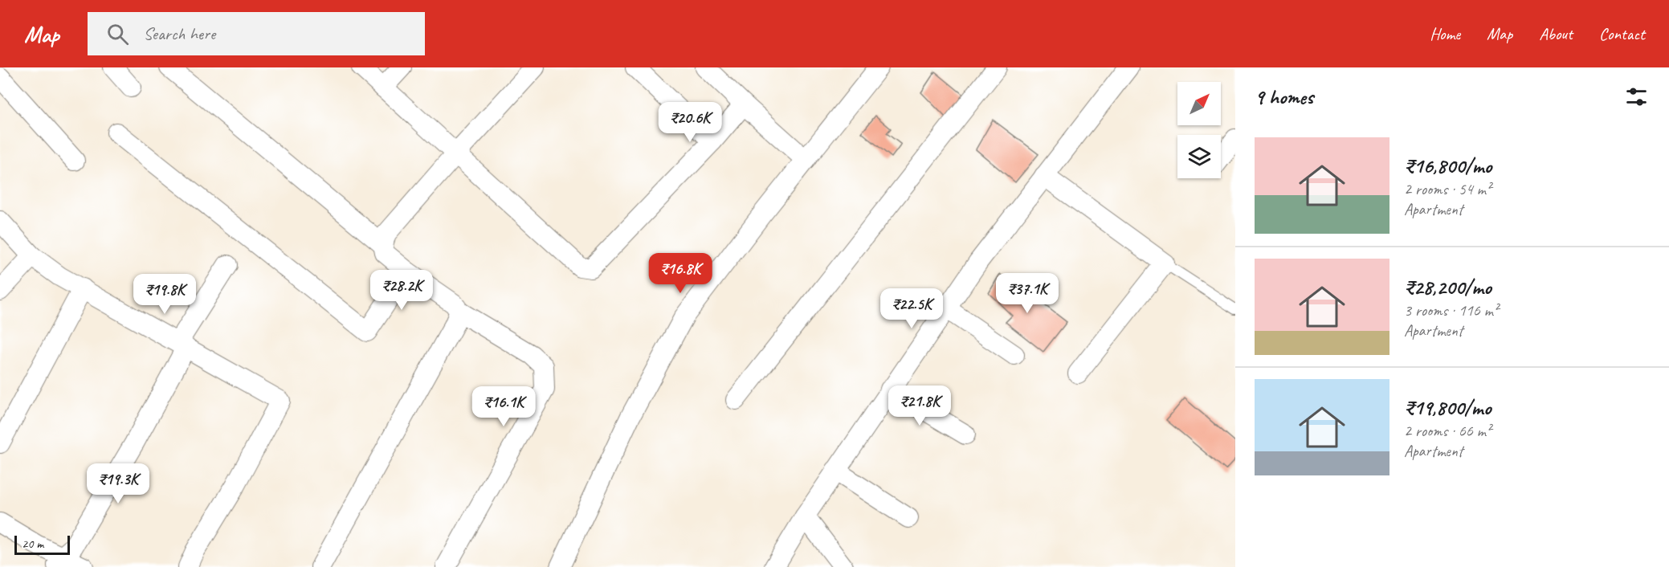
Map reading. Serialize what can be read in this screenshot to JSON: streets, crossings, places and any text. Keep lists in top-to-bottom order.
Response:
{
  "scale_bar": "20 m",
  "north": "top right",
  "page": {
    "header": "Map",
    "search": "Search here",
    "nav": [
      "Home",
      "Map",
      "About",
      "Contact"
    ],
    "heading": "9 homes",
    "price": [
      "₹20.6K",
      "₹16.8K",
      "₹28.2K",
      "₹37.1K",
      "₹19.8K",
      "₹22.5K",
      "₹21.8K",
      "₹16.1K",
      "₹19.3K"
    ],
    "list": [
      {
        "name": "₹16,800/mo",
        "note": "2 rooms · 54 m² · Apartment"
      },
      {
        "name": "₹28,200/mo",
        "note": "3 rooms · 116 m² · Apartment"
      },
      {
        "name": "₹19,800/mo",
        "note": "2 rooms · 66 m² · Apartment"
      }
    ],
    "scale": "20 m"
  }
}
